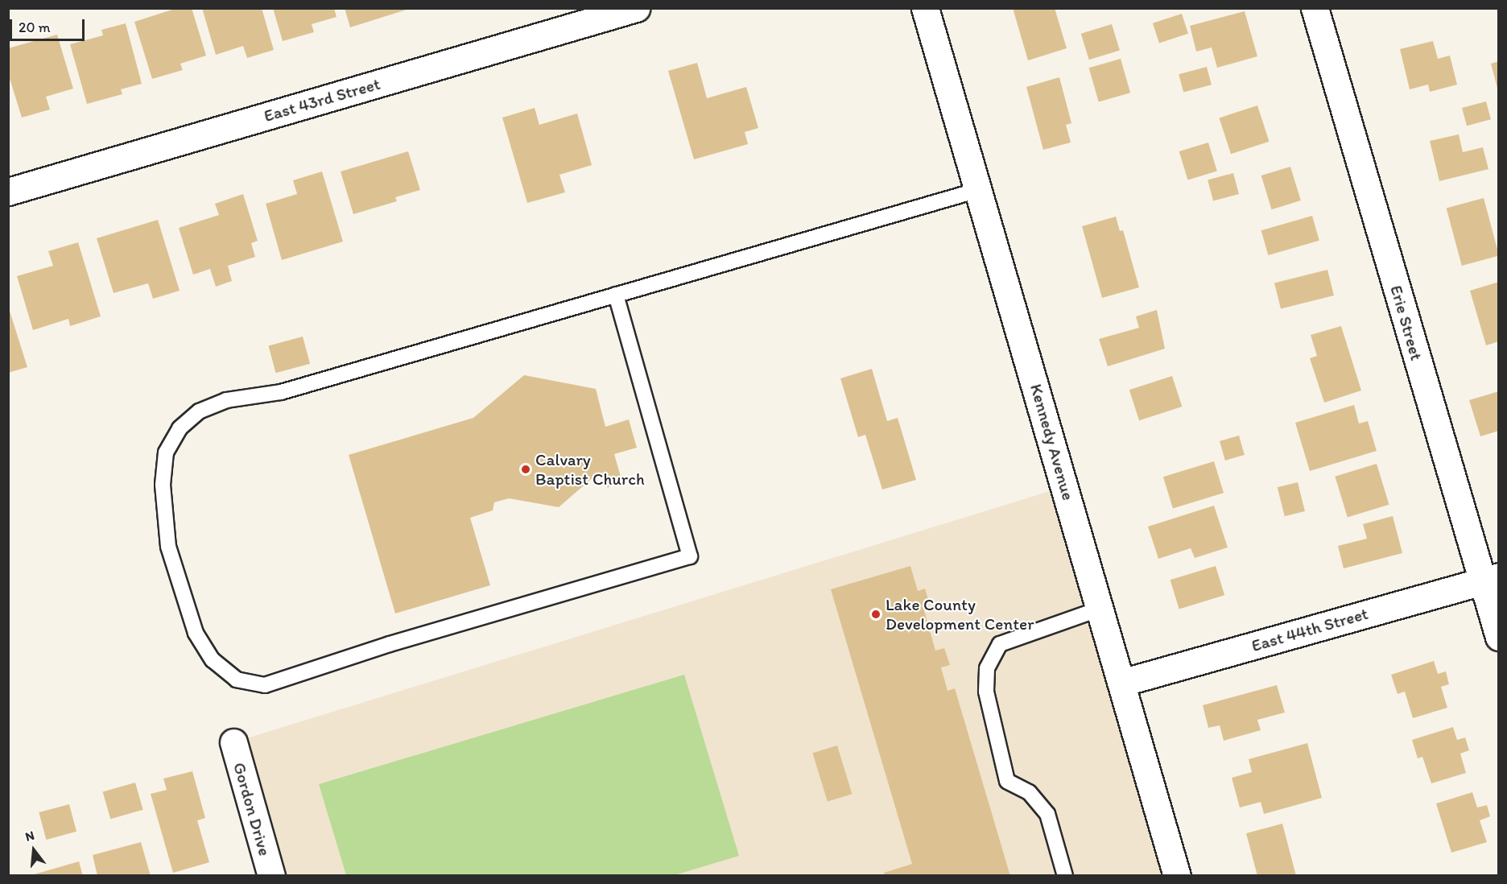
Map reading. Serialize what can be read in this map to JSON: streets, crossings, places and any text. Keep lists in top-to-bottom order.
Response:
{
  "streets": {
    "street": [
      "East 43rd Street",
      "Erie Street",
      "Kennedy Avenue",
      "East 44th Street",
      "Gordon Drive"
    ]
  },
  "crossings": [
    ["Erie Street", "East 44th Street"],
    ["Kennedy Avenue", "East 44th Street"]
  ],
  "places": ["Calvary Baptist Church", "Lake County Development Center"],
  "scale_bar": "20 m",
  "north": "top"
}
